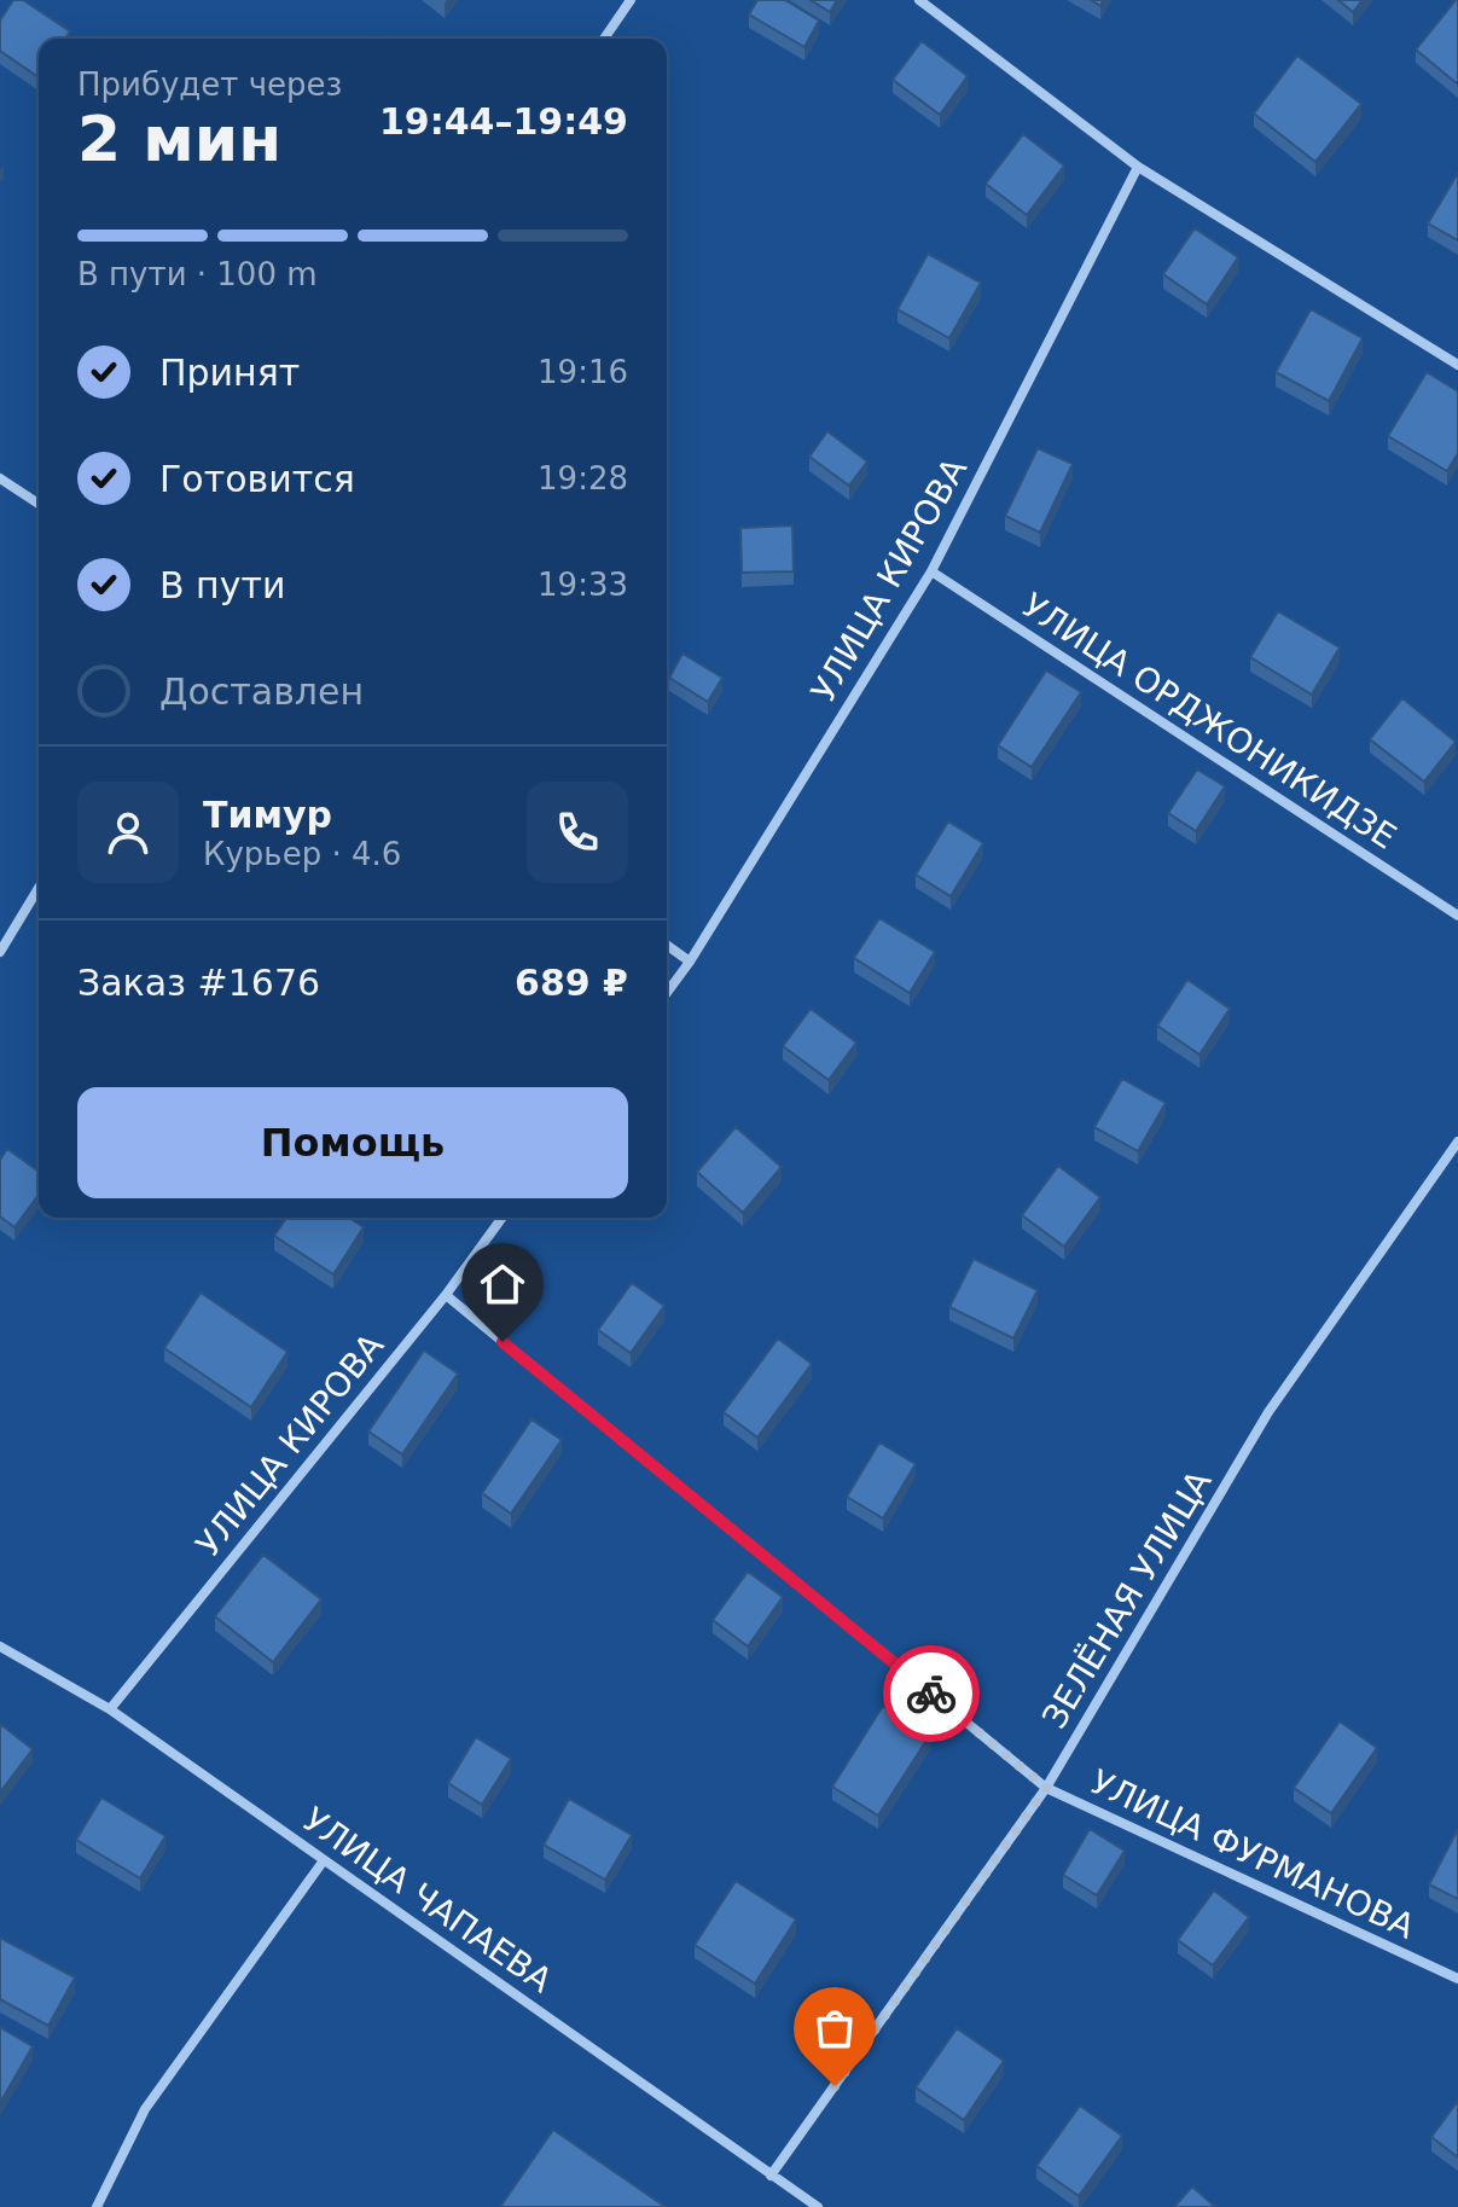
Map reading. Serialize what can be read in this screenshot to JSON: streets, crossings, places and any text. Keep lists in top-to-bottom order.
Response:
{
  "streets": {
    "street": [
      "УЛИЦА КИРОВА",
      "УЛИЦА ОРДЖОНИКИДЗЕ",
      "ЗЕЛЁНАЯ УЛИЦА",
      "УЛИЦА ФУРМАНОВА",
      "УЛИЦА ЧАПАЕВА"
    ]
  },
  "crossings": [
    ["УЛИЦА КИРОВА", "УЛИЦА ОРДЖОНИКИДЗЕ"],
    ["УЛИЦА КИРОВА", "УЛИЦА ФУРМАНОВА"],
    ["УЛИЦА КИРОВА", "УЛИЦА ЧАПАЕВА"],
    ["ЗЕЛЁНАЯ УЛИЦА", "УЛИЦА ФУРМАНОВА"],
    ["ЗЕЛЁНАЯ УЛИЦА", "УЛИЦА ЧАПАЕВА"]
  ],
  "page": {
    "heading": ["2 мин", "Прибудет через", "19:44–19:49"],
    "panel": [
      "Тимур",
      "Курьер · 4.6",
      "Заказ #1676",
      "689 ₽"
    ],
    "bar": "В пути · 100 m",
    "list": [
      ["Принят", "19:16"],
      ["Готовится", "19:28"],
      ["В пути", "19:33"],
      "Доставлен"
    ],
    "buttons": "Помощь"
  }
}
